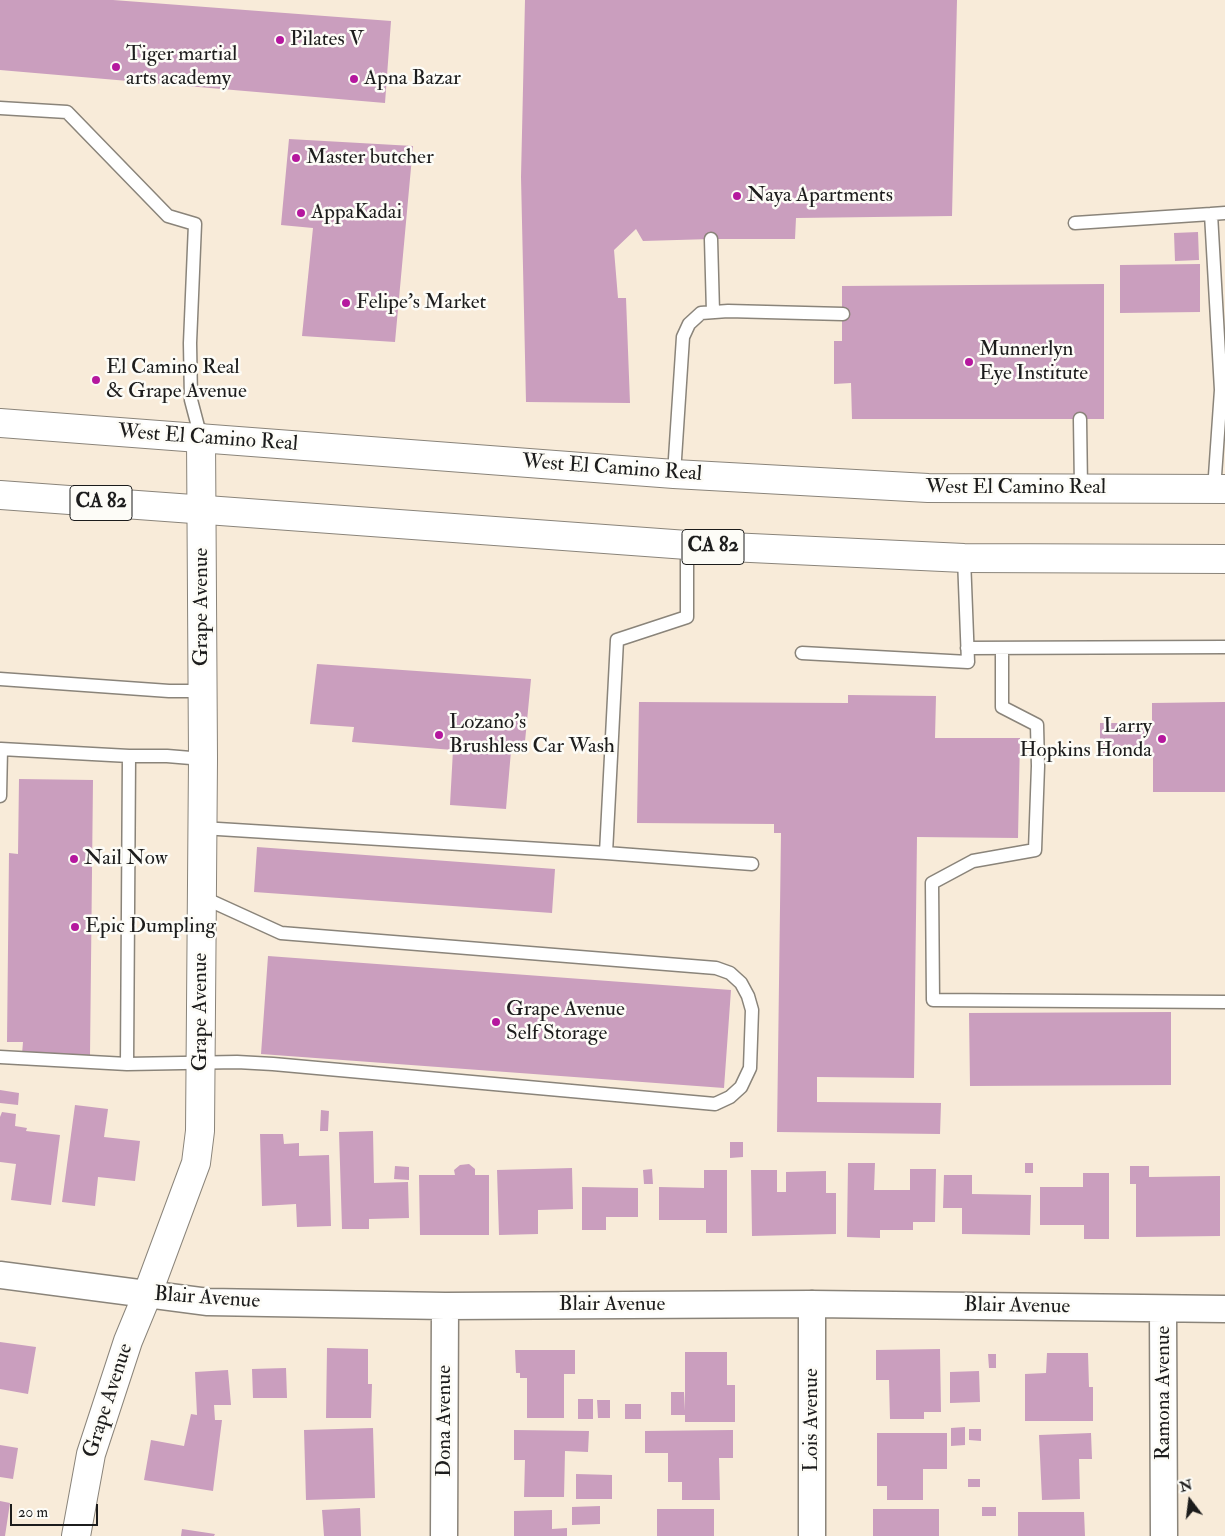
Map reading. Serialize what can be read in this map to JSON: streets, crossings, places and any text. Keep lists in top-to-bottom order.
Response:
{
  "streets": {
    "main road": ["West El Camino Real", "CA 82", "Grape Avenue"],
    "street": [
      "Blair Avenue",
      "Ramona Avenue",
      "Lois Avenue",
      "Dona Avenue"
    ]
  },
  "crossings": [
    ["West El Camino Real", "Grape Avenue"],
    ["CA 82", "Grape Avenue"],
    ["Grape Avenue", "Blair Avenue"],
    ["Blair Avenue", "Ramona Avenue"],
    ["Blair Avenue", "Lois Avenue"],
    ["Blair Avenue", "Dona Avenue"]
  ],
  "places": [
    "Pilates V",
    "Tiger martial arts academy",
    "Apna Bazar",
    "Master butcher",
    "Naya Apartments",
    "AppaKadai",
    "Felipe's Market",
    "Munnerlyn Eye Institute",
    "El Camino Real & Grape Avenue",
    "Lozano's Brushless Car Wash",
    "Larry Hopkins Honda",
    "Nail Now",
    "Epic Dumpling",
    "Grape Avenue Self Storage"
  ],
  "scale_bar": "20 m",
  "north": "top"
}
